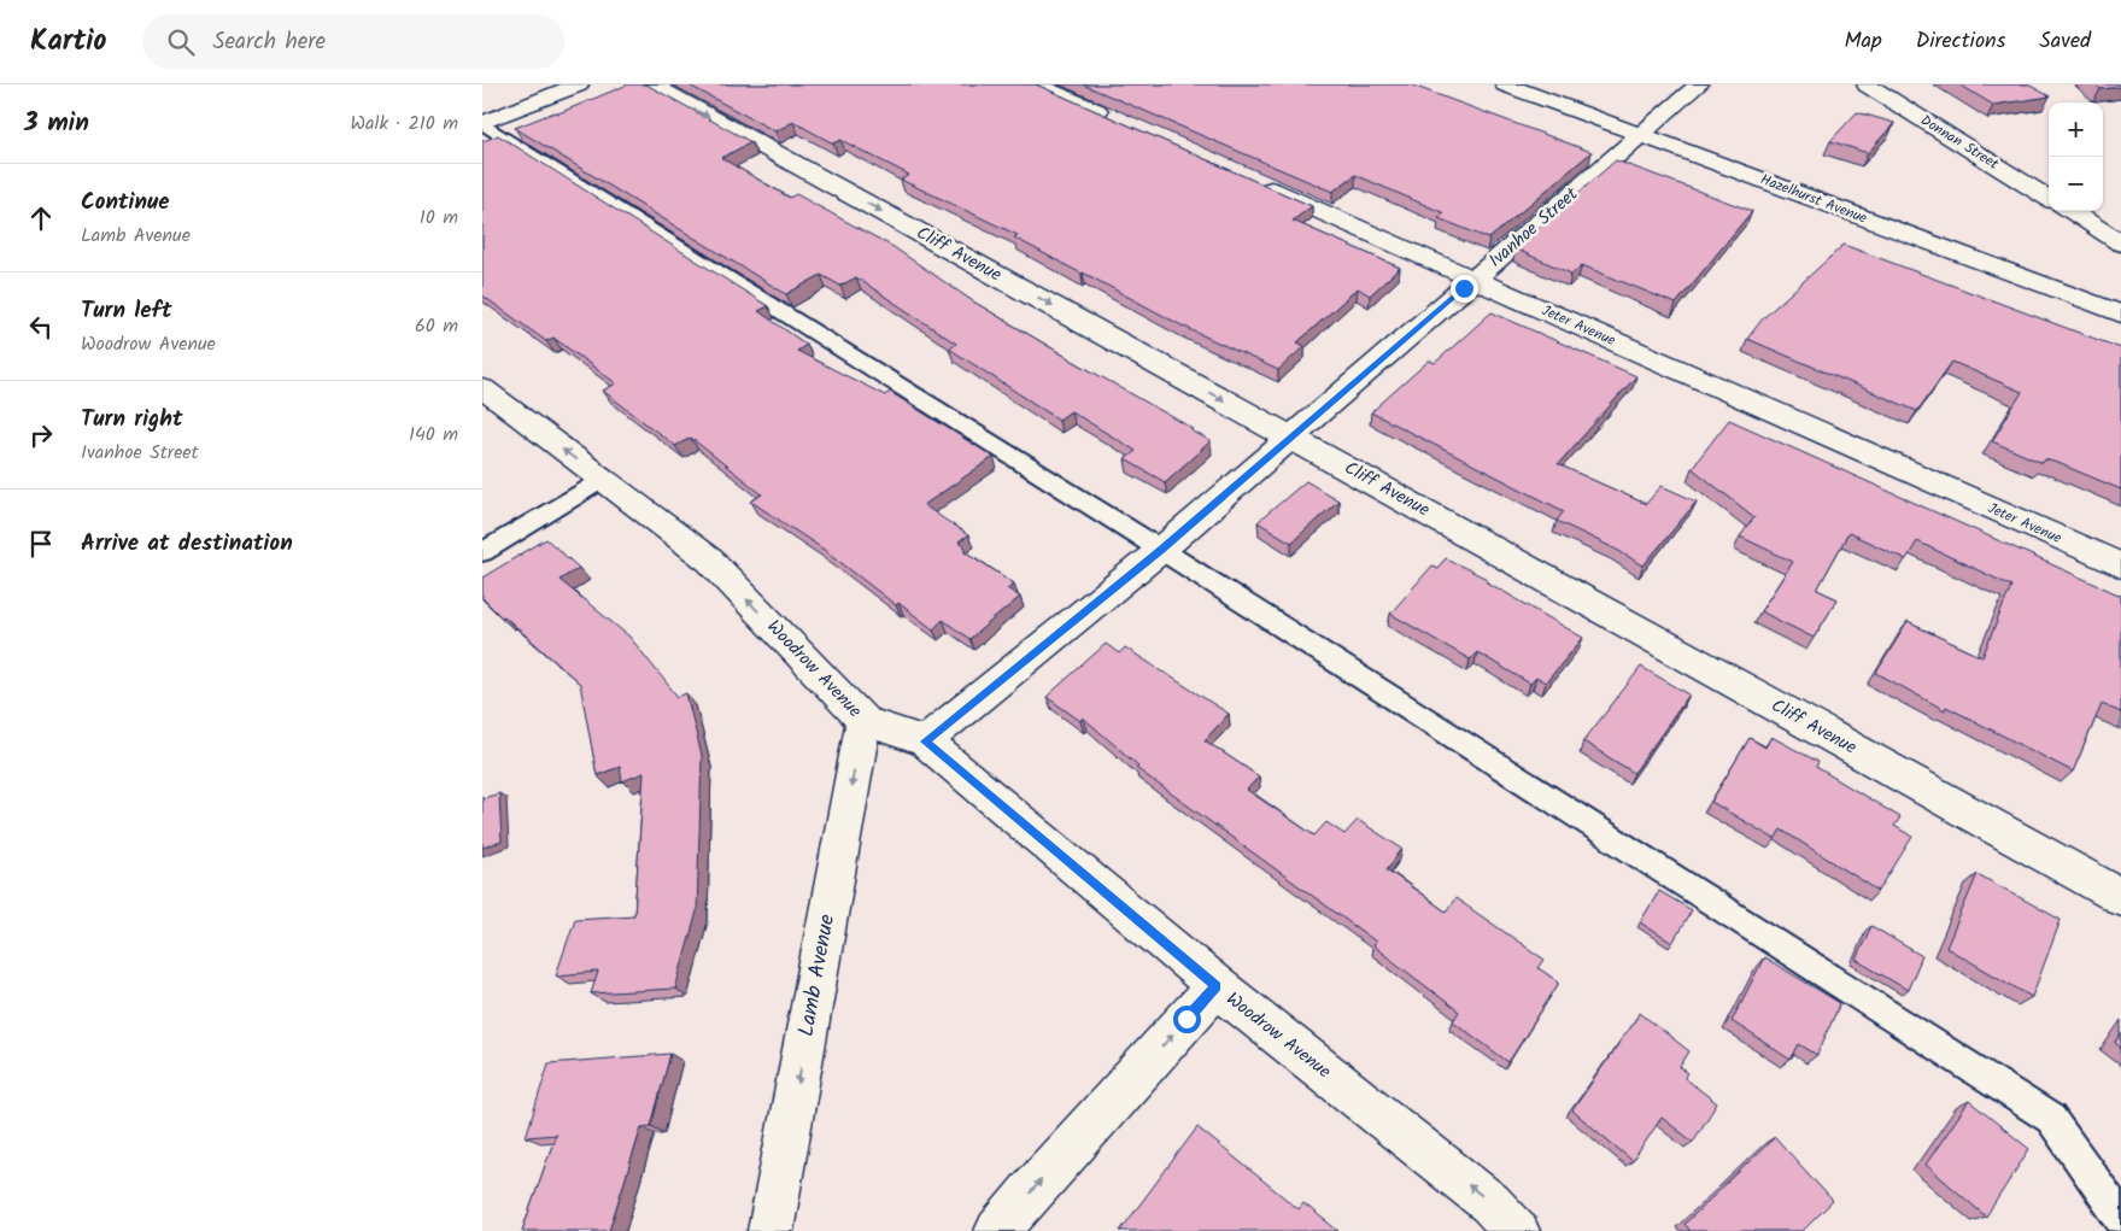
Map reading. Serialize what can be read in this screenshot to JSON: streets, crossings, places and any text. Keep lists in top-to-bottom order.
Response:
{
  "streets": {
    "street": [
      "Donnan Street",
      "Hazelhurst Avenue",
      "Ivanhoe Street",
      "Cliff Avenue",
      "Jeter Avenue",
      "Woodrow Avenue",
      "Lamb Avenue"
    ]
  },
  "crossings": [
    ["Hazelhurst Avenue", "Ivanhoe Street"],
    ["Ivanhoe Street", "Cliff Avenue"],
    ["Ivanhoe Street", "Jeter Avenue"],
    ["Ivanhoe Street", "Woodrow Avenue"],
    ["Woodrow Avenue", "Lamb Avenue"]
  ],
  "one_way": ["Cliff Avenue", "Woodrow Avenue", "Lamb Avenue"],
  "page": {
    "header": "Kartio",
    "search": "Search here",
    "nav": ["Map", "Directions", "Saved"],
    "heading": ["3 min", "Walk · 210 m"],
    "map_buttons": ["+", "−"],
    "list": [
      ["Continue", "Lamb Avenue", "10 m"],
      ["Turn left", "Woodrow Avenue", "60 m"],
      ["Turn right", "Ivanhoe Street", "140 m"],
      "Arrive at destination"
    ]
  }
}
